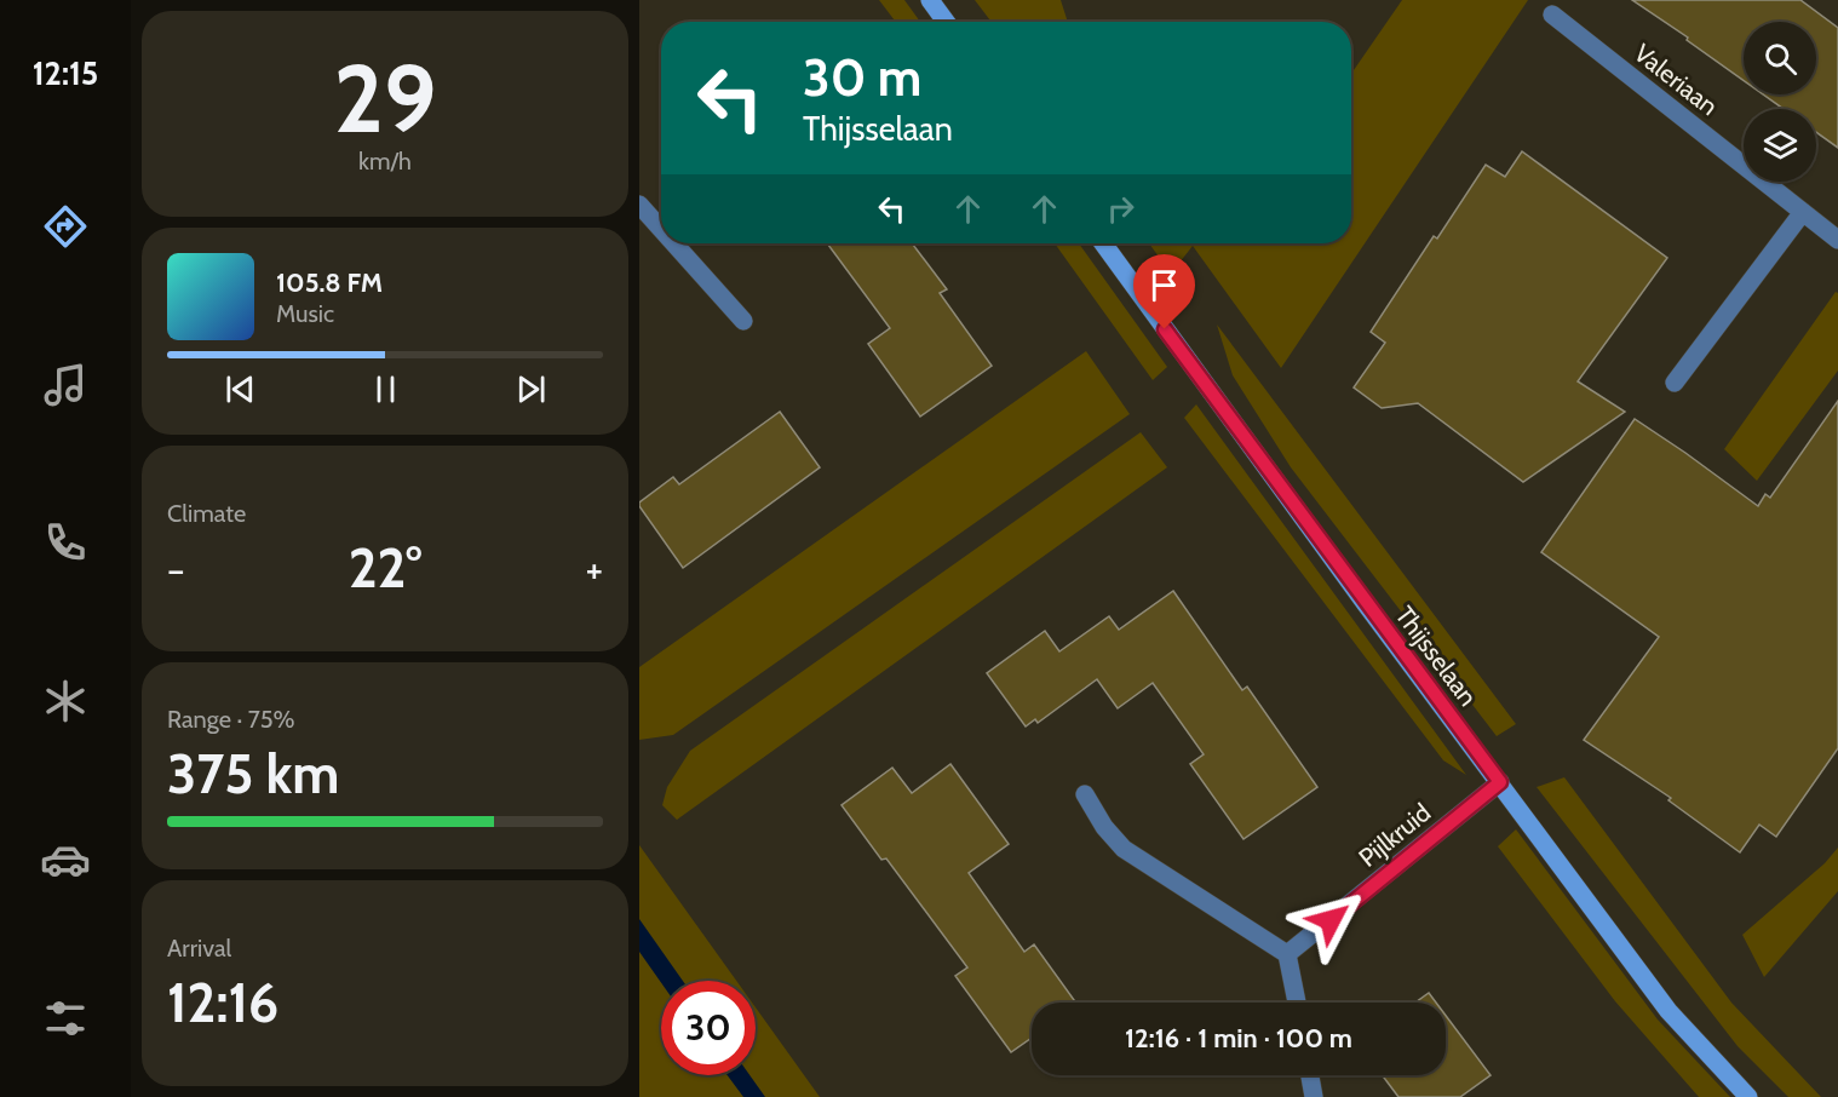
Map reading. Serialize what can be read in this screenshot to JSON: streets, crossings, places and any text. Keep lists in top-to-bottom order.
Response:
{
  "streets": {
    "street": ["Valeriaan", "Thijsselaan", "Pijlkruid"]
  },
  "crossings": [
    ["Thijsselaan", "Pijlkruid"]
  ],
  "page": {
    "tabs": "12:15",
    "tile": [
      ["29", "km/h"],
      "Climate",
      ["Range · 75%", "375 km"],
      ["Arrival", "12:16"]
    ],
    "turn": ["30 m", "Thijsselaan"],
    "song": ["105.8 FM", "Music"],
    "heat": ["−", "22°", "+"],
    "limit": "30",
    "trip": "12:16 · 1 min · 100 m"
  }
}
